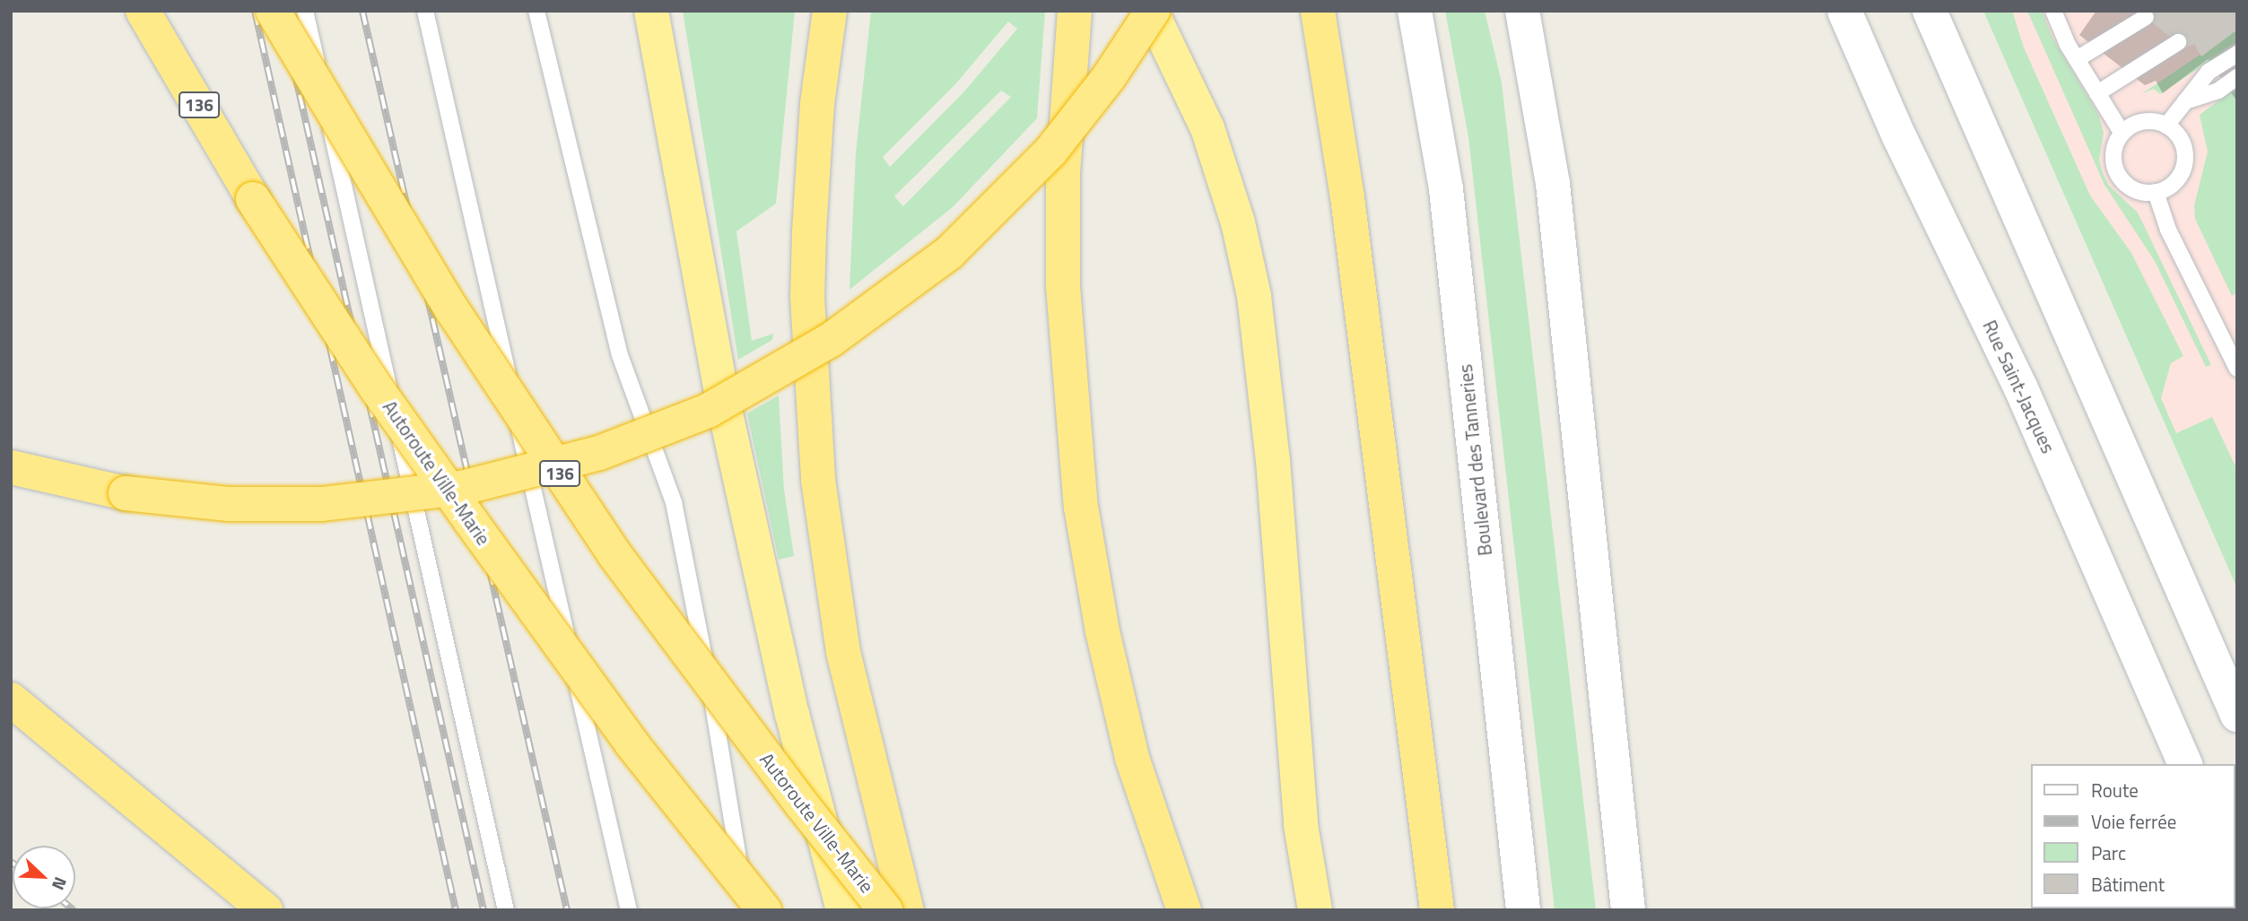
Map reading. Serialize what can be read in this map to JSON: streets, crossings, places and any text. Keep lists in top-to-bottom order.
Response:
{
  "streets": {
    "highway": ["136", "Autoroute Ville-Marie"],
    "main road": ["Rue Saint-Jacques", "Boulevard des Tanneries"]
  },
  "legend": [
    "Route",
    "Voie ferrée",
    "Parc",
    "Bâtiment"
  ],
  "north": "bottom right"
}
